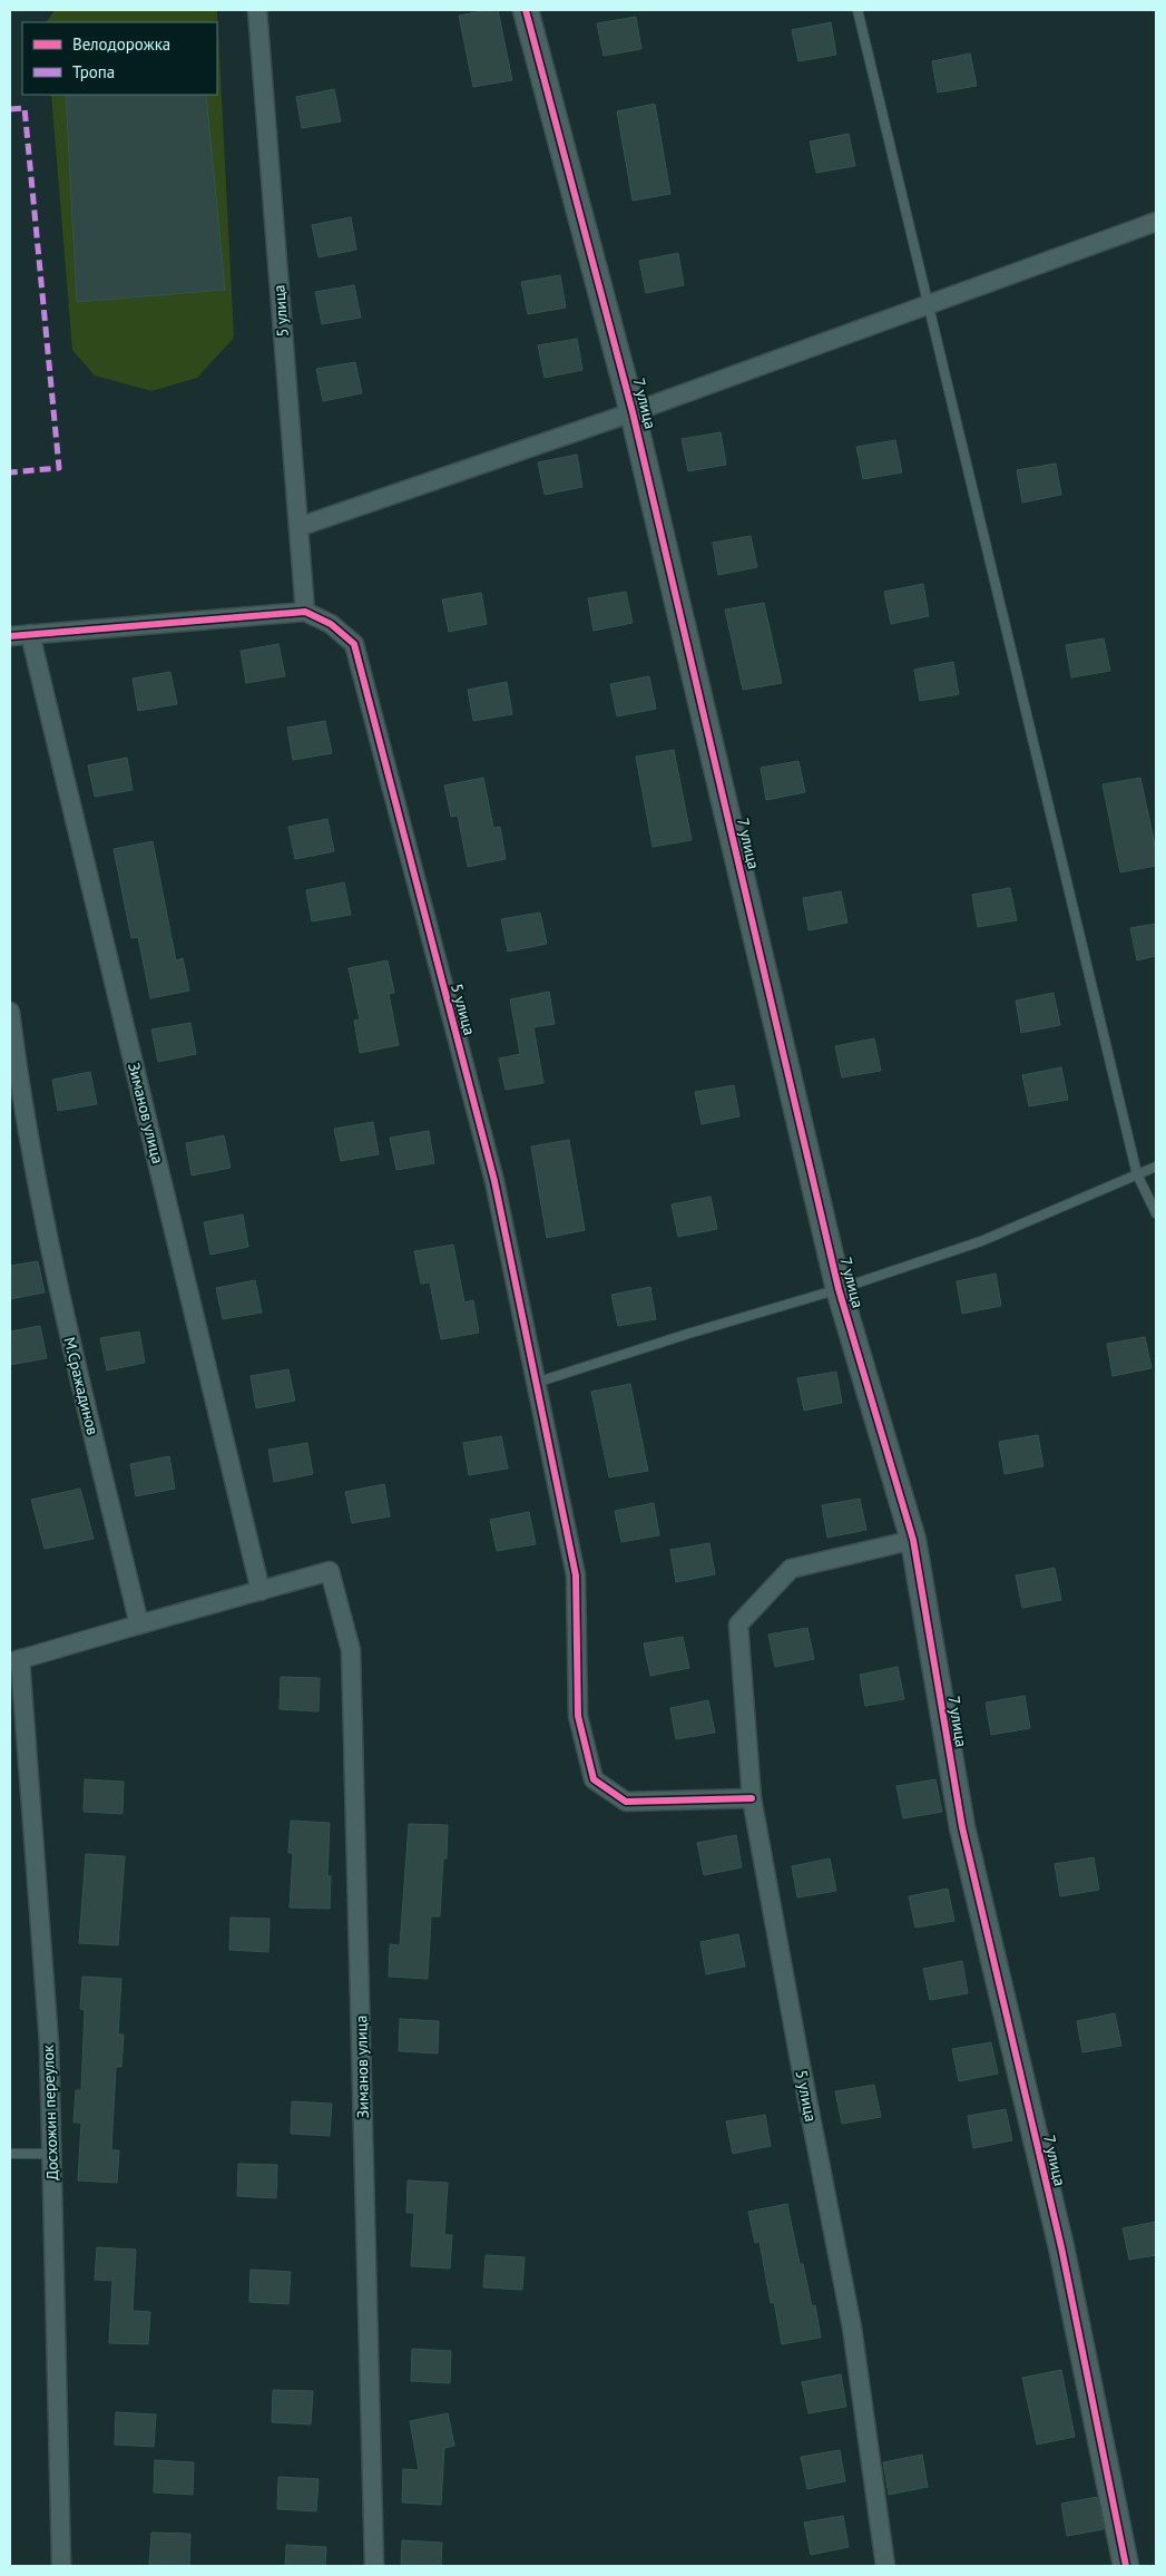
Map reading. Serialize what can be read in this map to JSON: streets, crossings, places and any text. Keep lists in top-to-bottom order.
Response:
{
  "streets": {
    "street": [
      "5 улица",
      "7 улица",
      "Зиманов улица",
      "М.Сражадинов",
      "Досхожин переулок"
    ]
  },
  "crossings": [
    ["5 улица", "7 улица"]
  ],
  "legend": ["Велодорожка", "Тропа"]
}
